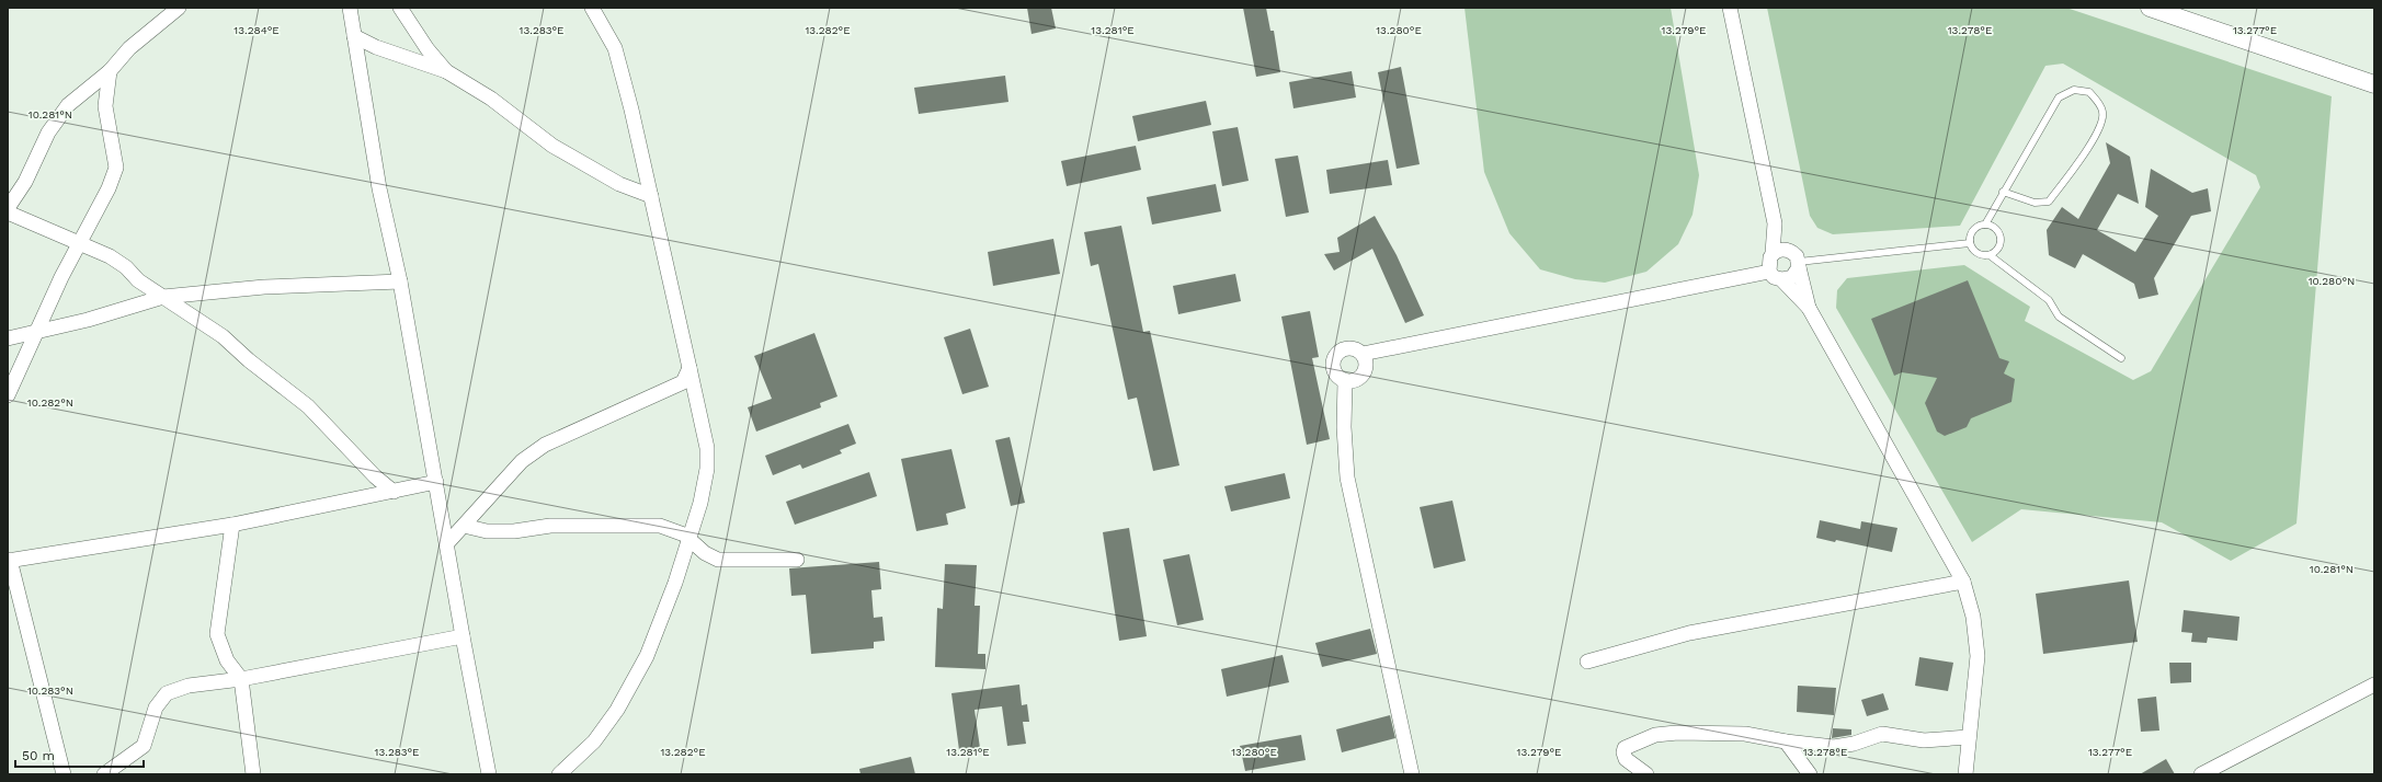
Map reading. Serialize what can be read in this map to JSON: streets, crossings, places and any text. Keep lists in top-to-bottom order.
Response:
{
  "scale_bar": "50 m",
  "coordinates": [
    "13.284°E",
    "13.283°E",
    "13.282°E",
    "13.281°E",
    "13.280°E",
    "13.279°E",
    "13.278°E",
    "13.277°E",
    "10.281°N",
    "10.280°N",
    "10.282°N",
    "10.283°N"
  ]
}
